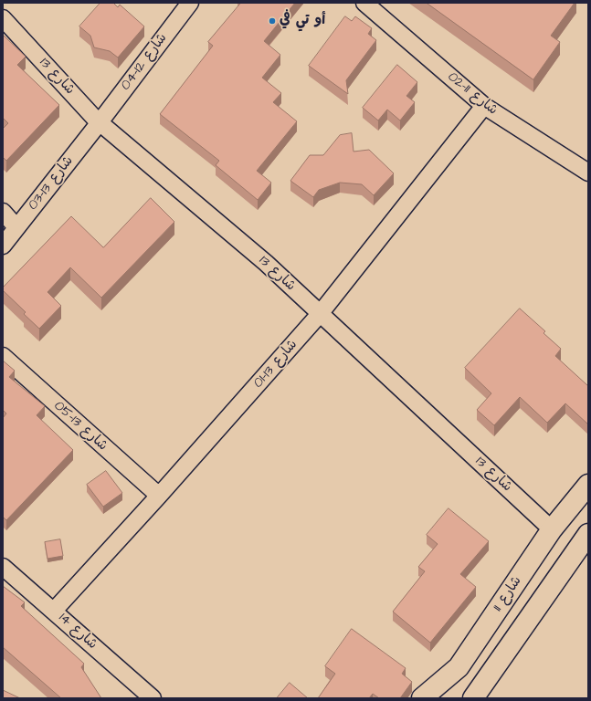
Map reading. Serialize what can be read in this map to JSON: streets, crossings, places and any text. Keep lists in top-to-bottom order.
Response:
{
  "streets": {
    "main road": ["شارع 11"],
    "street": [
      "شارع 12-04",
      "شارع 13",
      "شارع 11-02",
      "شارع 13-03",
      "شارع 13-01",
      "شارع 13-05",
      "شارع 14"
    ]
  },
  "crossings": [
    ["شارع 12-04", "شارع 13"],
    ["شارع 12-04", "شارع 13-03"],
    ["شارع 13", "شارع 13-03"],
    ["شارع 13", "شارع 13-01"],
    ["شارع 13", "شارع 11"],
    ["شارع 11-02", "شارع 13-01"],
    ["شارع 13-01", "شارع 13-05"],
    ["شارع 13-01", "شارع 14"]
  ],
  "places": ["أو تي في"]
}
